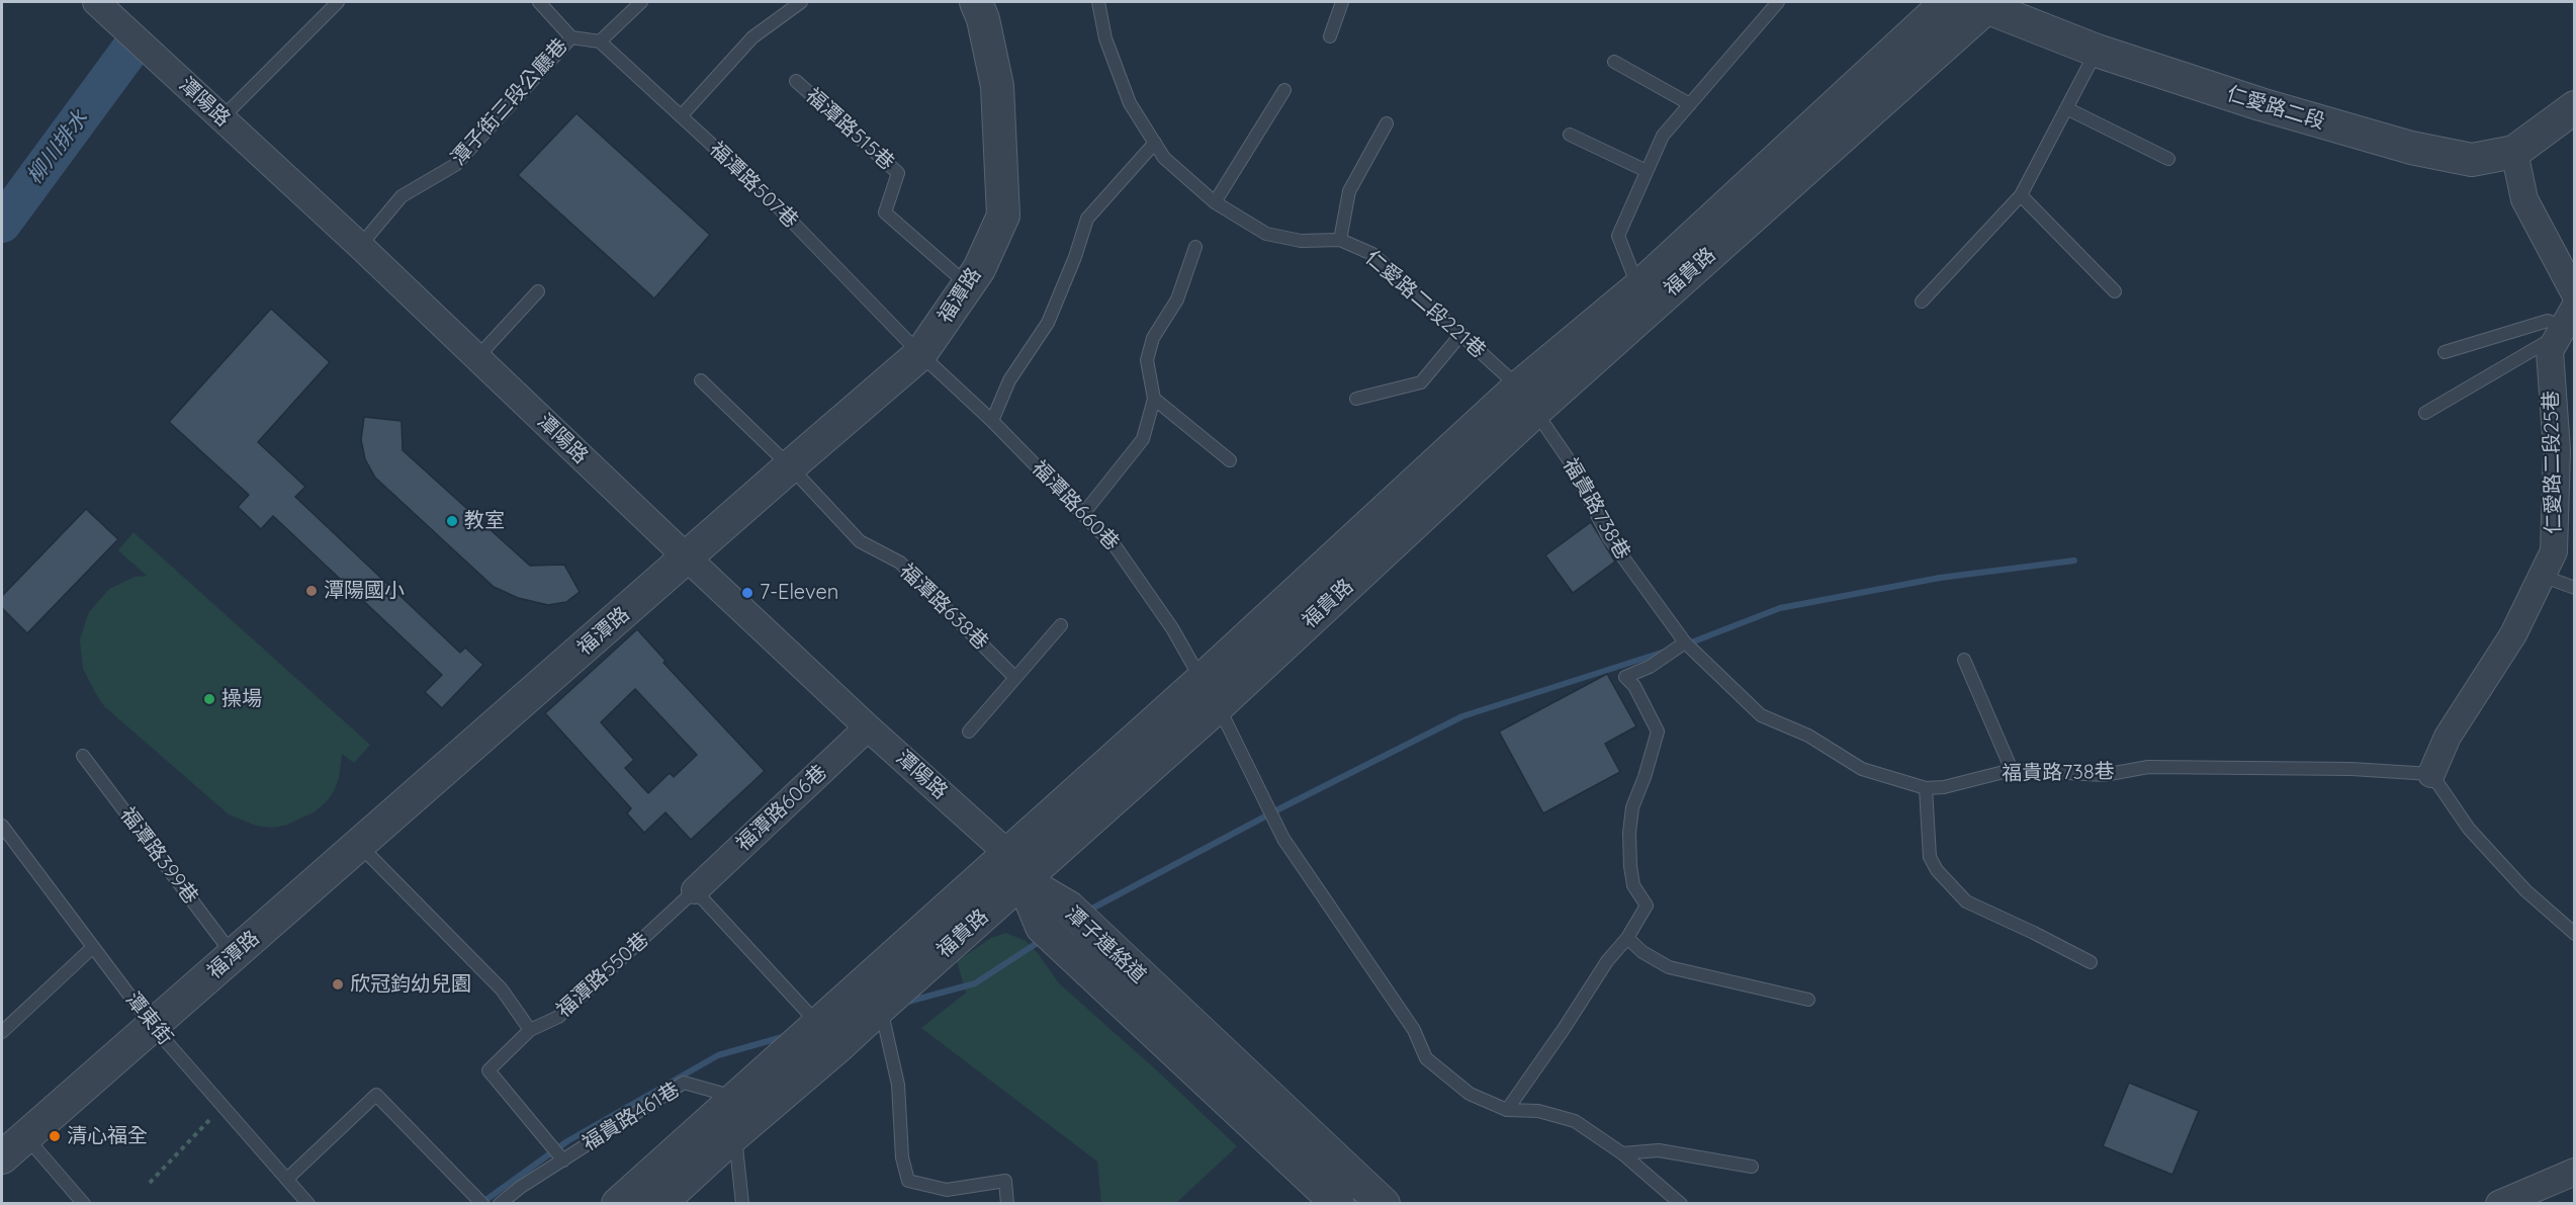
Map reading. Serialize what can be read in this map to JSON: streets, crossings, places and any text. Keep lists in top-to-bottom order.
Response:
{
  "streets": {
    "street": [
      "潭陽路",
      "仁愛路二段",
      "福貴路",
      "福潭路",
      "仁愛路二段25巷",
      "福潭路606巷",
      "潭子連絡道"
    ],
    "lane": [
      "潭子街三段公廳巷",
      "福潭路515巷",
      "福潭路507巷",
      "仁愛路二段221巷",
      "福潭路660巷",
      "福貴路738巷",
      "福潭路638巷",
      "福潭路399巷",
      "福潭路550巷",
      "潭東街",
      "福貴路461巷"
    ]
  },
  "crossings": [
    ["潭陽路", "潭子街三段公廳巷"],
    ["潭陽路", "福貴路"],
    ["潭陽路", "福潭路"],
    ["潭陽路", "福潭路606巷"],
    ["潭陽路", "潭子連絡道"],
    ["仁愛路二段", "福貴路"],
    ["福潭路515巷", "福潭路"],
    ["福潭路507巷", "福潭路"],
    ["福潭路507巷", "福潭路660巷"],
    ["福貴路", "仁愛路二段221巷"],
    ["福貴路", "福潭路660巷"],
    ["福貴路", "福貴路738巷"],
    ["福貴路", "潭子連絡道"],
    ["福貴路", "福貴路461巷"],
    ["福潭路", "福潭路660巷"],
    ["福潭路", "福潭路638巷"],
    ["福潭路", "福潭路399巷"],
    ["福潭路", "潭東街"],
    ["仁愛路二段221巷", "福貴路738巷"],
    ["仁愛路二段25巷", "福貴路738巷"],
    ["福潭路606巷", "福潭路550巷"],
    ["福潭路550巷", "福貴路461巷"]
  ],
  "water": ["柳川排水"],
  "places": [
    "教室",
    "潭陽國小",
    "7-Eleven",
    "操場",
    "欣冠鈞幼兒園",
    "清心福全"
  ]
}
